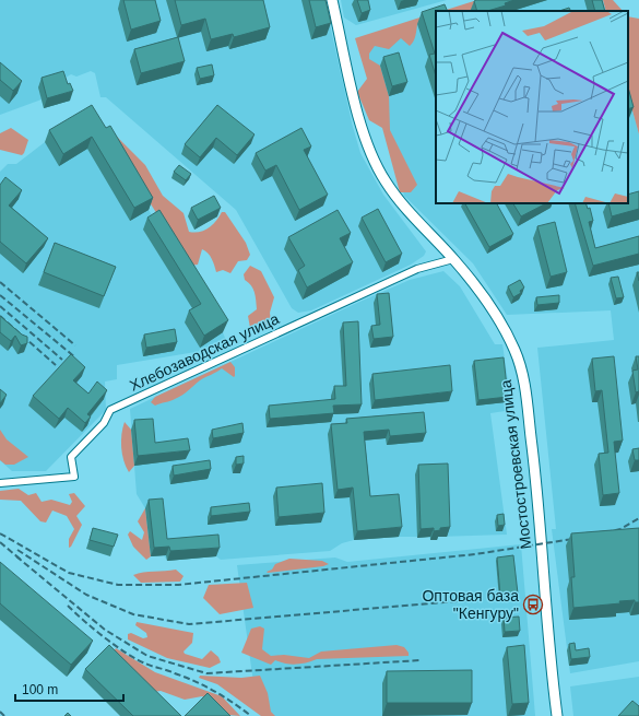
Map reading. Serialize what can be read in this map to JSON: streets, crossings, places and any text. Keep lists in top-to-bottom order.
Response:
{
  "streets": {
    "main road": ["Мостостроевская улица"],
    "street": ["Хлебозаводская улица"]
  },
  "crossings": [
    ["Хлебозаводская улица", "Мостостроевская улица"]
  ],
  "places": {
    "bus stop": ["Оптовая база \"Кенгуру\""]
  },
  "scale_bar": "100 m"
}
